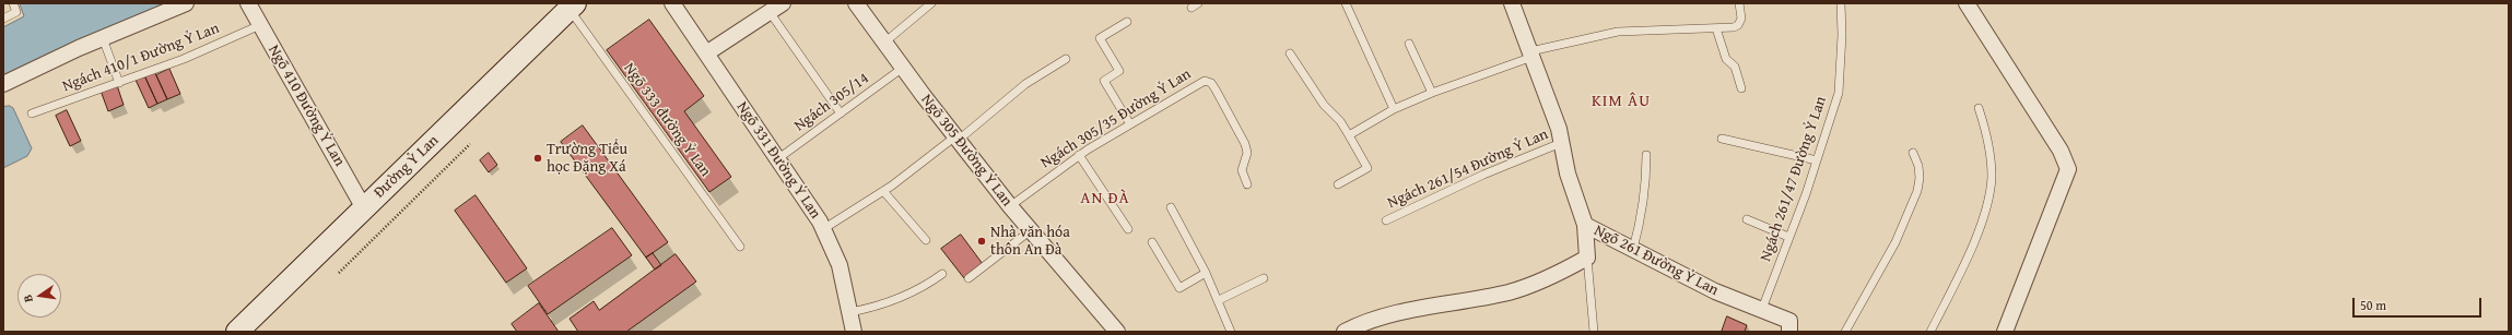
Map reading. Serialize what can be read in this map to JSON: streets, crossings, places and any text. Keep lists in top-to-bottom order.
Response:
{
  "streets": {
    "main road": ["Đường Ỷ Lan"],
    "street": [
      "Ngõ 410 Đường Ỷ Lan",
      "Ngõ 305 Đường Ỷ Lan",
      "Ngõ 331 Đường Ỷ Lan",
      "Ngõ 261 Đường Ỷ Lan"
    ],
    "lane": [
      "Ngách 410/1 Đường Ỷ Lan",
      "Ngách 305/14",
      "Ngách 305/35 Đường Ỷ Lan",
      "Ngõ 333 đường Ỷ Lan",
      "Ngách 261/54 Đường Ỷ Lan",
      "Ngách 261/47 Đường Ỷ Lan"
    ]
  },
  "crossings": [
    ["Ngách 410/1 Đường Ỷ Lan", "Ngõ 410 Đường Ỷ Lan"],
    ["Ngách 305/14", "Ngõ 305 Đường Ỷ Lan"],
    ["Ngách 305/14", "Ngõ 331 Đường Ỷ Lan"],
    ["Ngõ 410 Đường Ỷ Lan", "Đường Ỷ Lan"],
    ["Ngách 305/35 Đường Ỷ Lan", "Ngõ 305 Đường Ỷ Lan"],
    ["Ngõ 333 đường Ỷ Lan", "Đường Ỷ Lan"],
    ["Ngách 261/54 Đường Ỷ Lan", "Ngõ 261 Đường Ỷ Lan"],
    ["Ngách 261/47 Đường Ỷ Lan", "Ngõ 261 Đường Ỷ Lan"]
  ],
  "districts": ["KIM ÂU", "AN ĐÀ"],
  "places": ["Trường Tiểu học Đặng Xá", "Nhà văn hóa thôn An Đà"],
  "scale_bar": "50 m",
  "north": "left"
}
